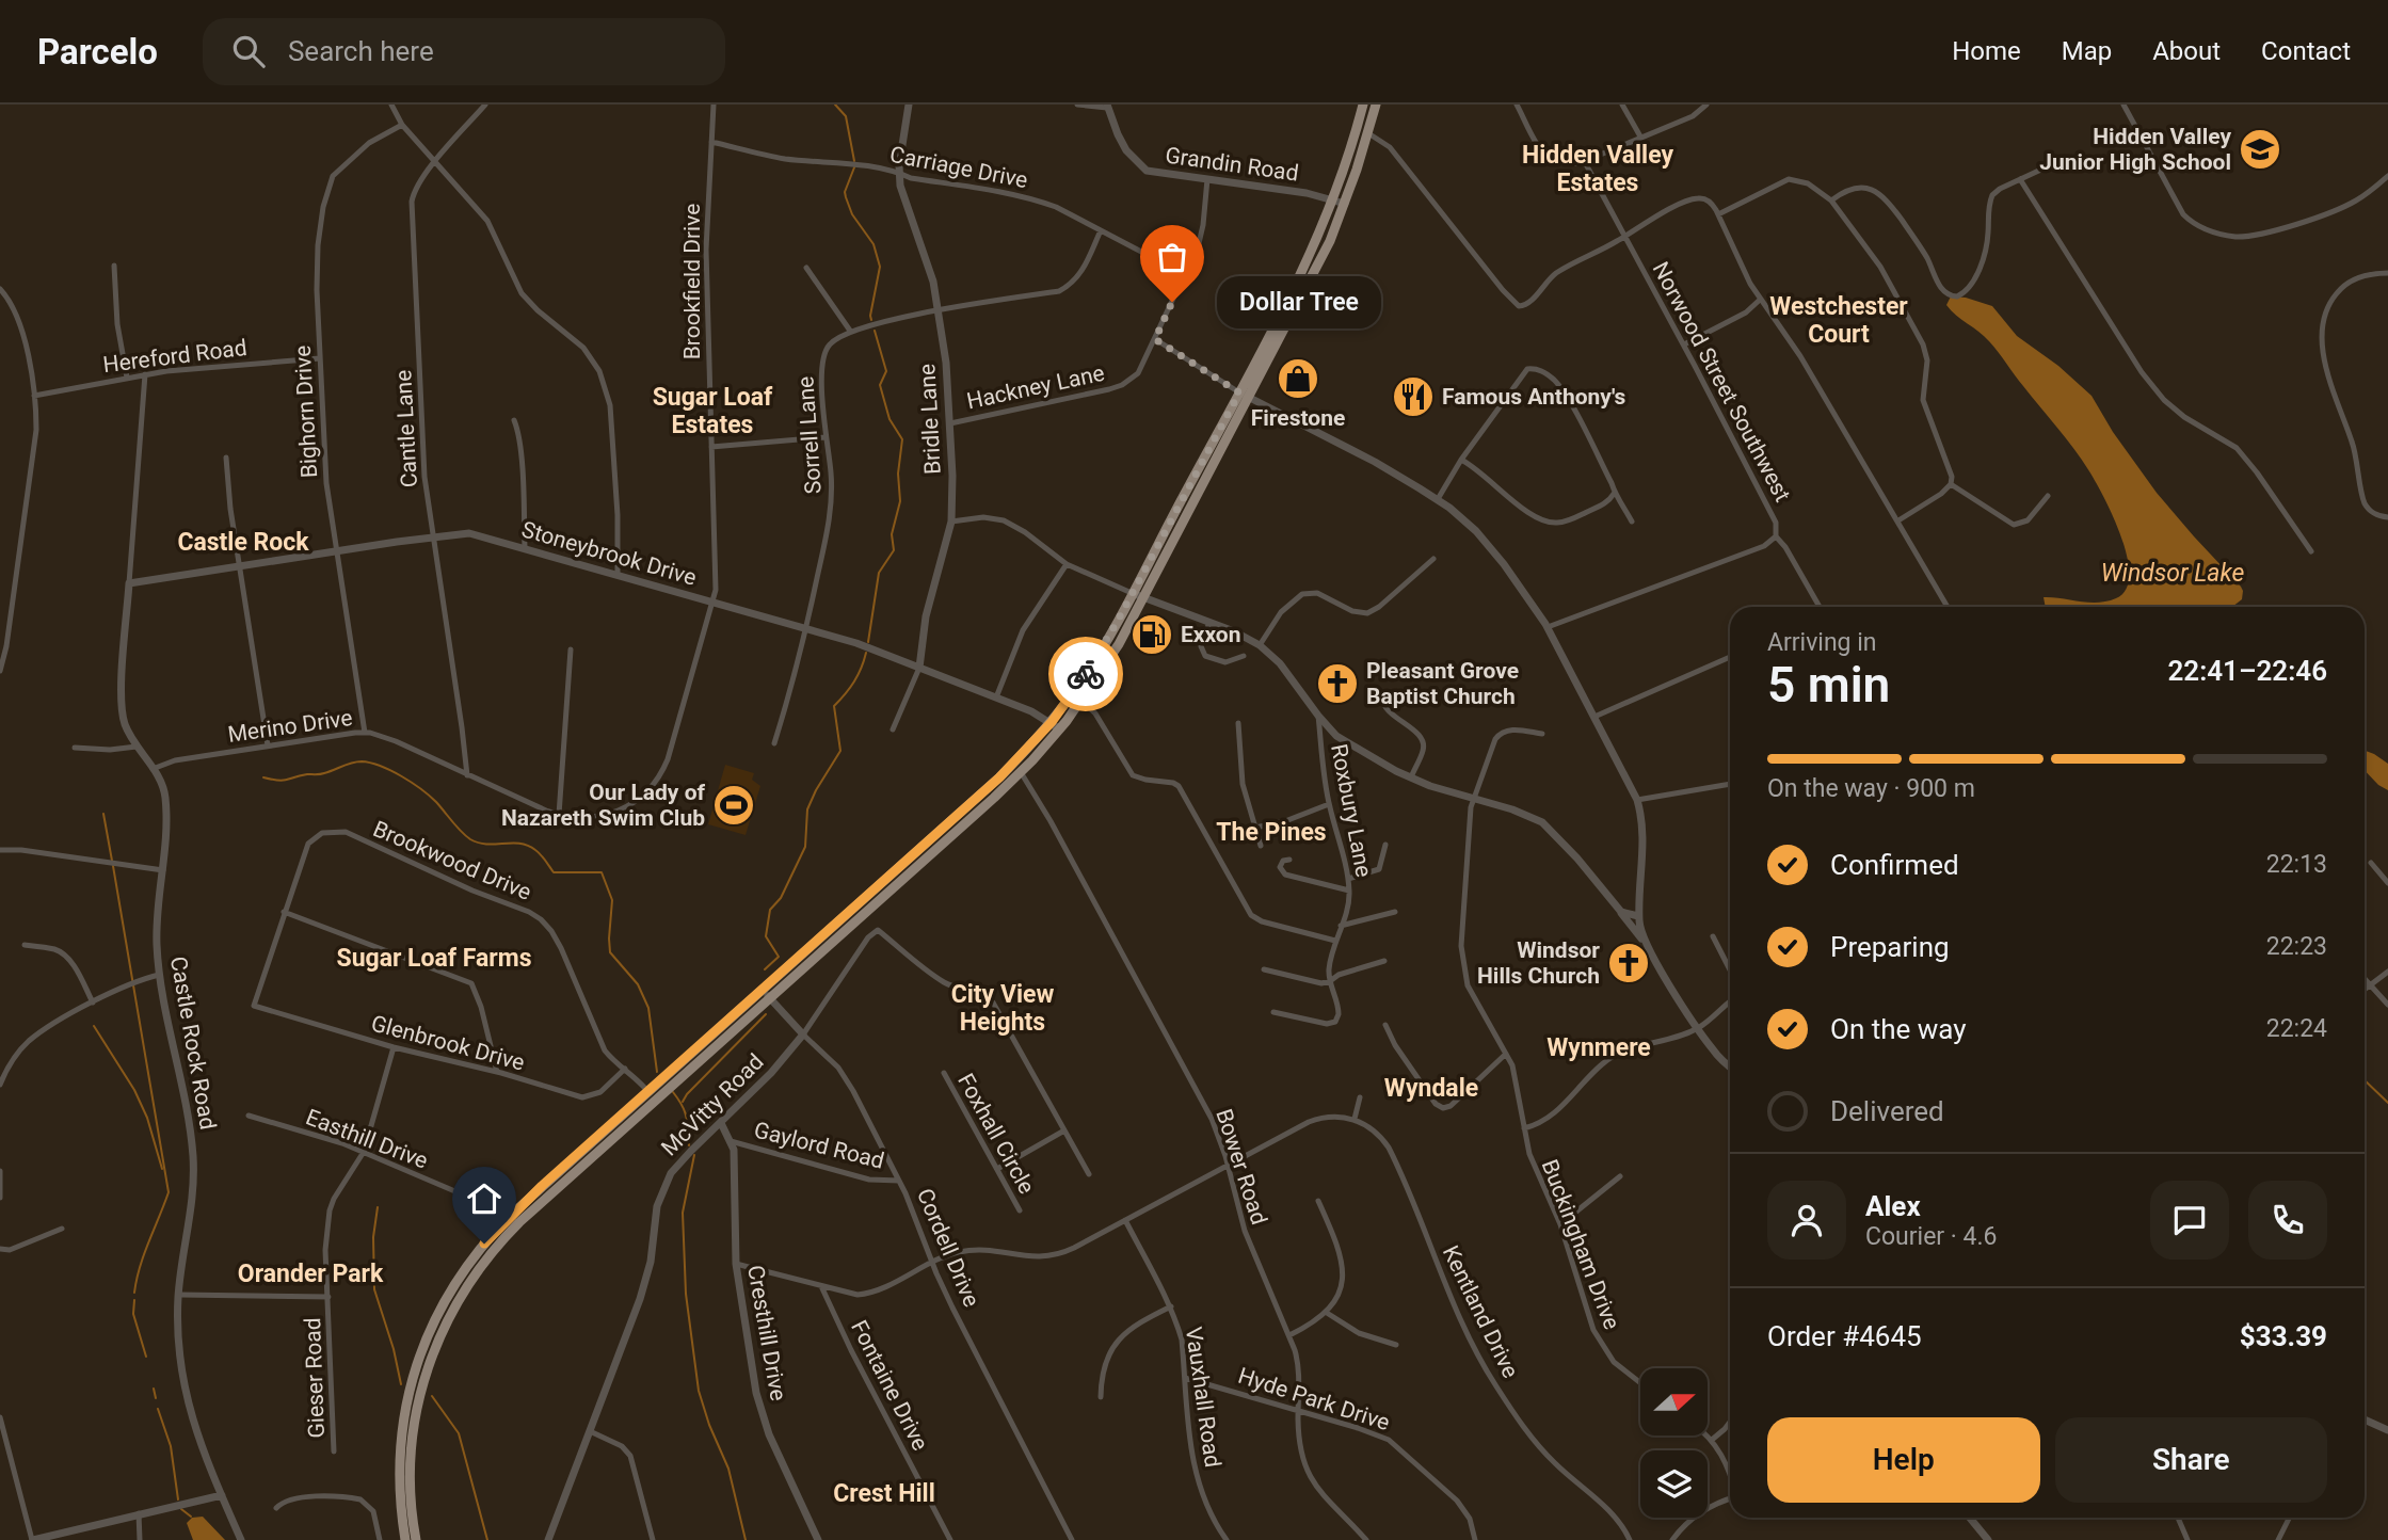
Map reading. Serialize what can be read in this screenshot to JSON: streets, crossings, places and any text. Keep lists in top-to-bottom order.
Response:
{
  "streets": {
    "street": [
      "Grandin Road",
      "Carriage Drive",
      "Brookfield Drive",
      "Hereford Road",
      "Norwood Street Southwest",
      "Hackney Lane",
      "Bighorn Drive",
      "Bridle Lane",
      "Cantle Lane",
      "Sorrell Lane",
      "Stoneybrook Drive",
      "Merino Drive",
      "Roxbury Lane",
      "Brookwood Drive",
      "Castle Rock Road",
      "Glenbrook Drive",
      "McVitty Road",
      "Foxhall Circle",
      "Easthill Drive",
      "Gaylord Road",
      "Bower Road",
      "Buckingham Drive",
      "Cordell Drive",
      "Kentland Drive",
      "Cresthill Drive",
      "Gieser Road",
      "Fontaine Drive",
      "Vauxhall Road",
      "Hyde Park Drive"
    ]
  },
  "crossings": [
    ["Grandin Road", "Hackney Lane"],
    ["Carriage Drive", "Brookfield Drive"],
    ["Carriage Drive", "Hackney Lane"],
    ["Carriage Drive", "Bridle Lane"],
    ["Carriage Drive", "Sorrell Lane"],
    ["Brookfield Drive", "Stoneybrook Drive"],
    ["Brookfield Drive", "Merino Drive"],
    ["Hereford Road", "Bighorn Drive"],
    ["Hereford Road", "Castle Rock Road"],
    ["Hackney Lane", "Bridle Lane"],
    ["Bighorn Drive", "Stoneybrook Drive"],
    ["Bighorn Drive", "Merino Drive"],
    ["Bridle Lane", "Sorrell Lane"],
    ["Bridle Lane", "Stoneybrook Drive"],
    ["Cantle Lane", "Stoneybrook Drive"],
    ["Cantle Lane", "Merino Drive"],
    ["Sorrell Lane", "Stoneybrook Drive"],
    ["Stoneybrook Drive", "Castle Rock Road"],
    ["Merino Drive", "Castle Rock Road"],
    ["Brookwood Drive", "Glenbrook Drive"],
    ["Glenbrook Drive", "Gieser Road"],
    ["McVitty Road", "Cordell Drive"],
    ["McVitty Road", "Cresthill Drive"],
    ["Easthill Drive", "Gieser Road"],
    ["Gaylord Road", "Cordell Drive"],
    ["Gaylord Road", "Cresthill Drive"],
    ["Bower Road", "Hyde Park Drive"],
    ["Vauxhall Road", "Hyde Park Drive"]
  ],
  "districts": [
    "Hidden Valley Estates",
    "Westchester Court",
    "Sugar Loaf Estates",
    "Castle Rock",
    "The Pines",
    "Sugar Loaf Farms",
    "City View Heights",
    "Wynmere",
    "Wyndale",
    "Orander Park",
    "Crest Hill"
  ],
  "water": ["Windsor Lake"],
  "places": {
    "school or university": ["Hidden Valley Junior High School"],
    "other": ["Dollar Tree"],
    "shop": ["Firestone"],
    "restaurant": ["Famous Anthony's"],
    "fuel station": ["Exxon"],
    "church": ["Pleasant Grove Baptist Church", "Windsor Hills Church"],
    "sports": ["Our Lady of Nazareth Swim Club"]
  },
  "north": "right",
  "page": {
    "header": "Parcelo",
    "search": "Search here",
    "nav": [
      "Home",
      "Map",
      "About",
      "Contact"
    ],
    "bubble": "Dollar Tree",
    "heading": ["5 min", "Arriving in", "22:41–22:46"],
    "panel": [
      "Alex",
      "Courier · 4.6",
      "Order #4645",
      "$33.39"
    ],
    "bar": "On the way · 900 m",
    "list": [
      ["Confirmed", "22:13"],
      ["Preparing", "22:23"],
      ["On the way", "22:24"],
      "Delivered"
    ],
    "buttons": ["Help", "Share"]
  }
}
